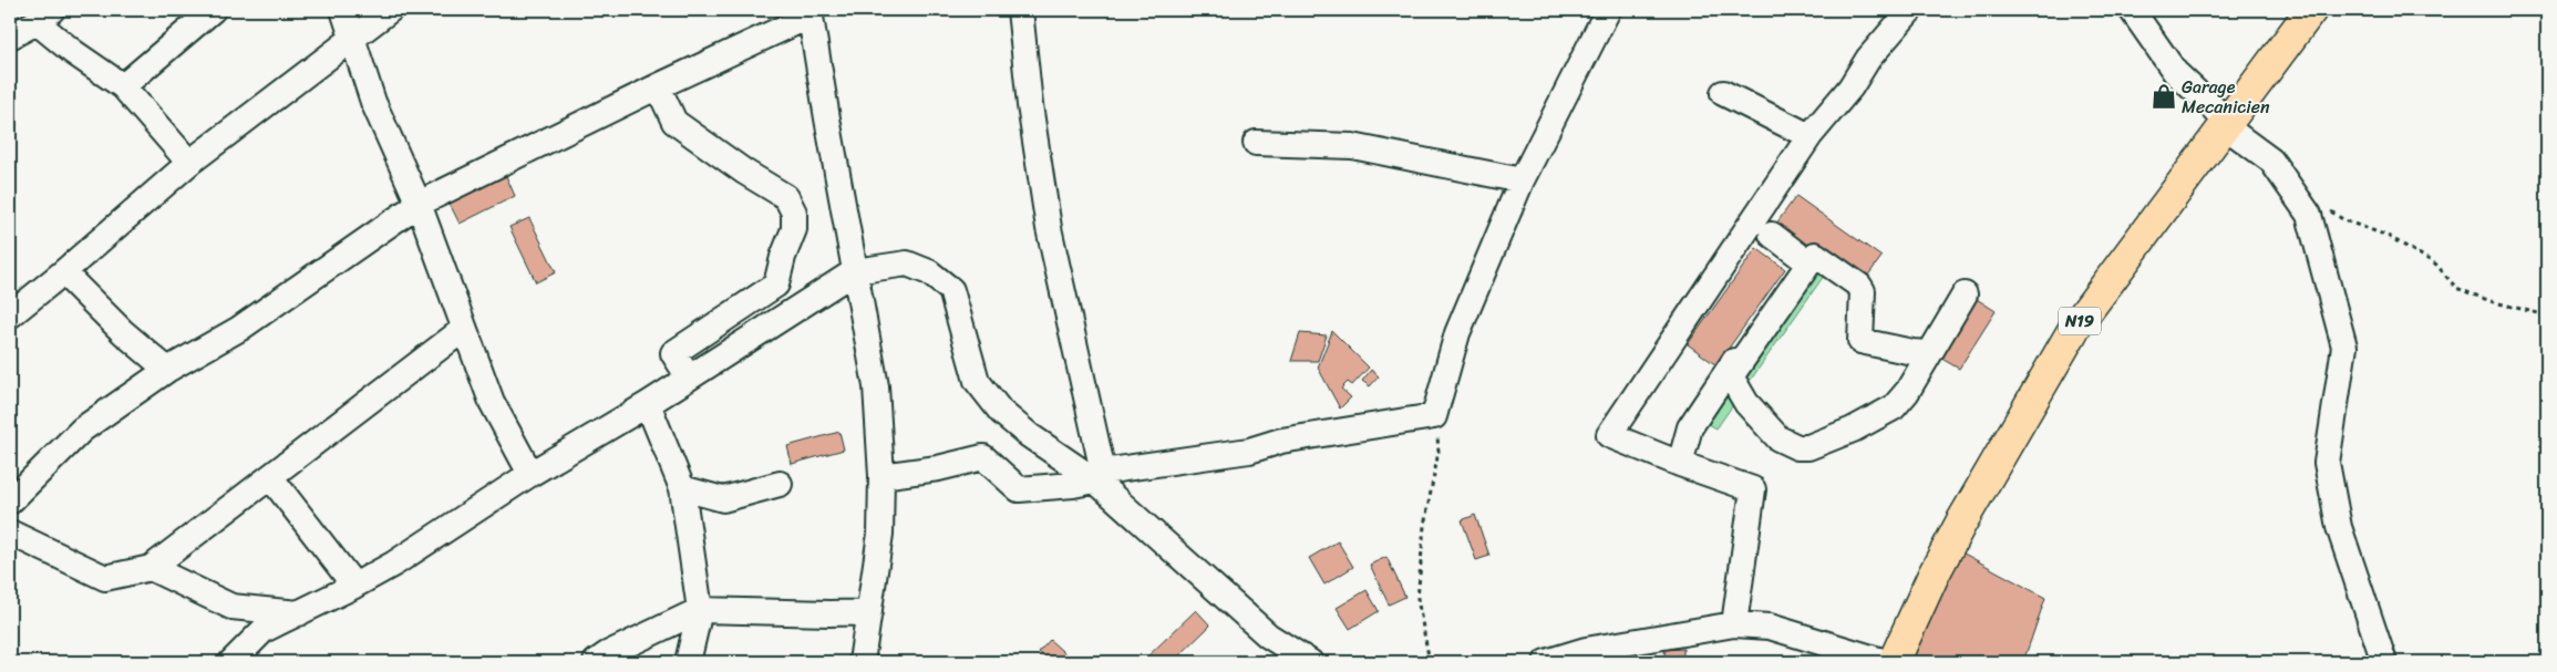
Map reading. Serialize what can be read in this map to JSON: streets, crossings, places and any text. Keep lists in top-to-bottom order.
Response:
{
  "streets": {
    "main road": ["N19"]
  },
  "places": {
    "shop": ["Garage Mecanicien"]
  }
}
